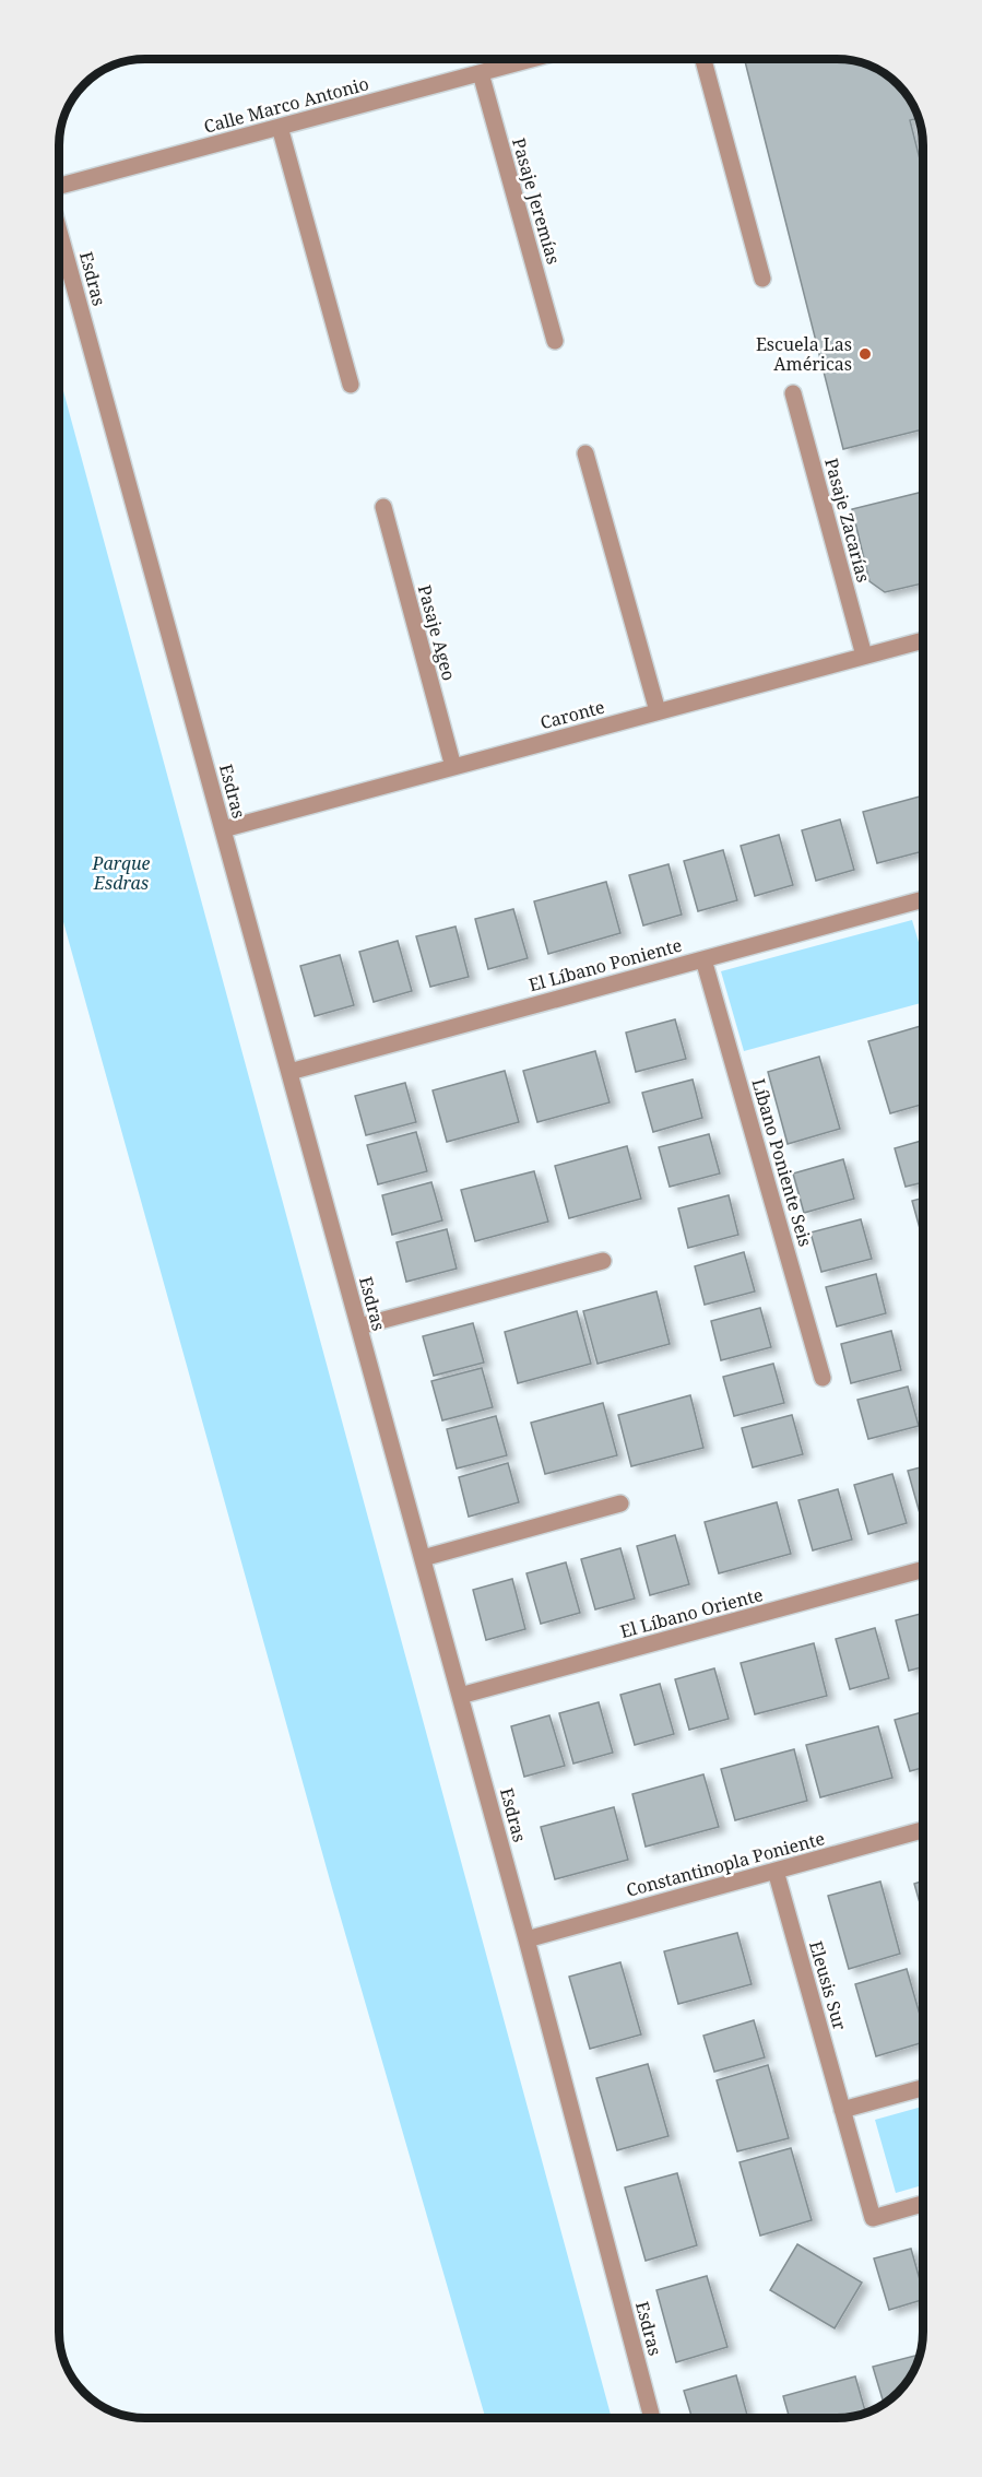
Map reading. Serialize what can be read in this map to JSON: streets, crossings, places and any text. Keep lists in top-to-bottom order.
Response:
{
  "streets": {
    "street": [
      "Calle Marco Antonio",
      "Pasaje Jeremías",
      "Esdras",
      "Pasaje Zacarías",
      "Pasaje Ageo",
      "Caronte",
      "El Líbano Poniente",
      "Líbano Poniente Seis",
      "El Líbano Oriente",
      "Constantinopla Poniente",
      "Eleusis Sur"
    ]
  },
  "crossings": [
    ["Calle Marco Antonio", "Pasaje Jeremías"],
    ["Esdras", "Caronte"],
    ["Esdras", "El Líbano Poniente"],
    ["Esdras", "El Líbano Oriente"],
    ["Esdras", "Constantinopla Poniente"],
    ["Pasaje Zacarías", "Caronte"],
    ["Pasaje Ageo", "Caronte"],
    ["El Líbano Poniente", "Líbano Poniente Seis"],
    ["Constantinopla Poniente", "Eleusis Sur"]
  ],
  "parks": ["Parque Esdras"],
  "places": ["Escuela Las Américas"]
}
